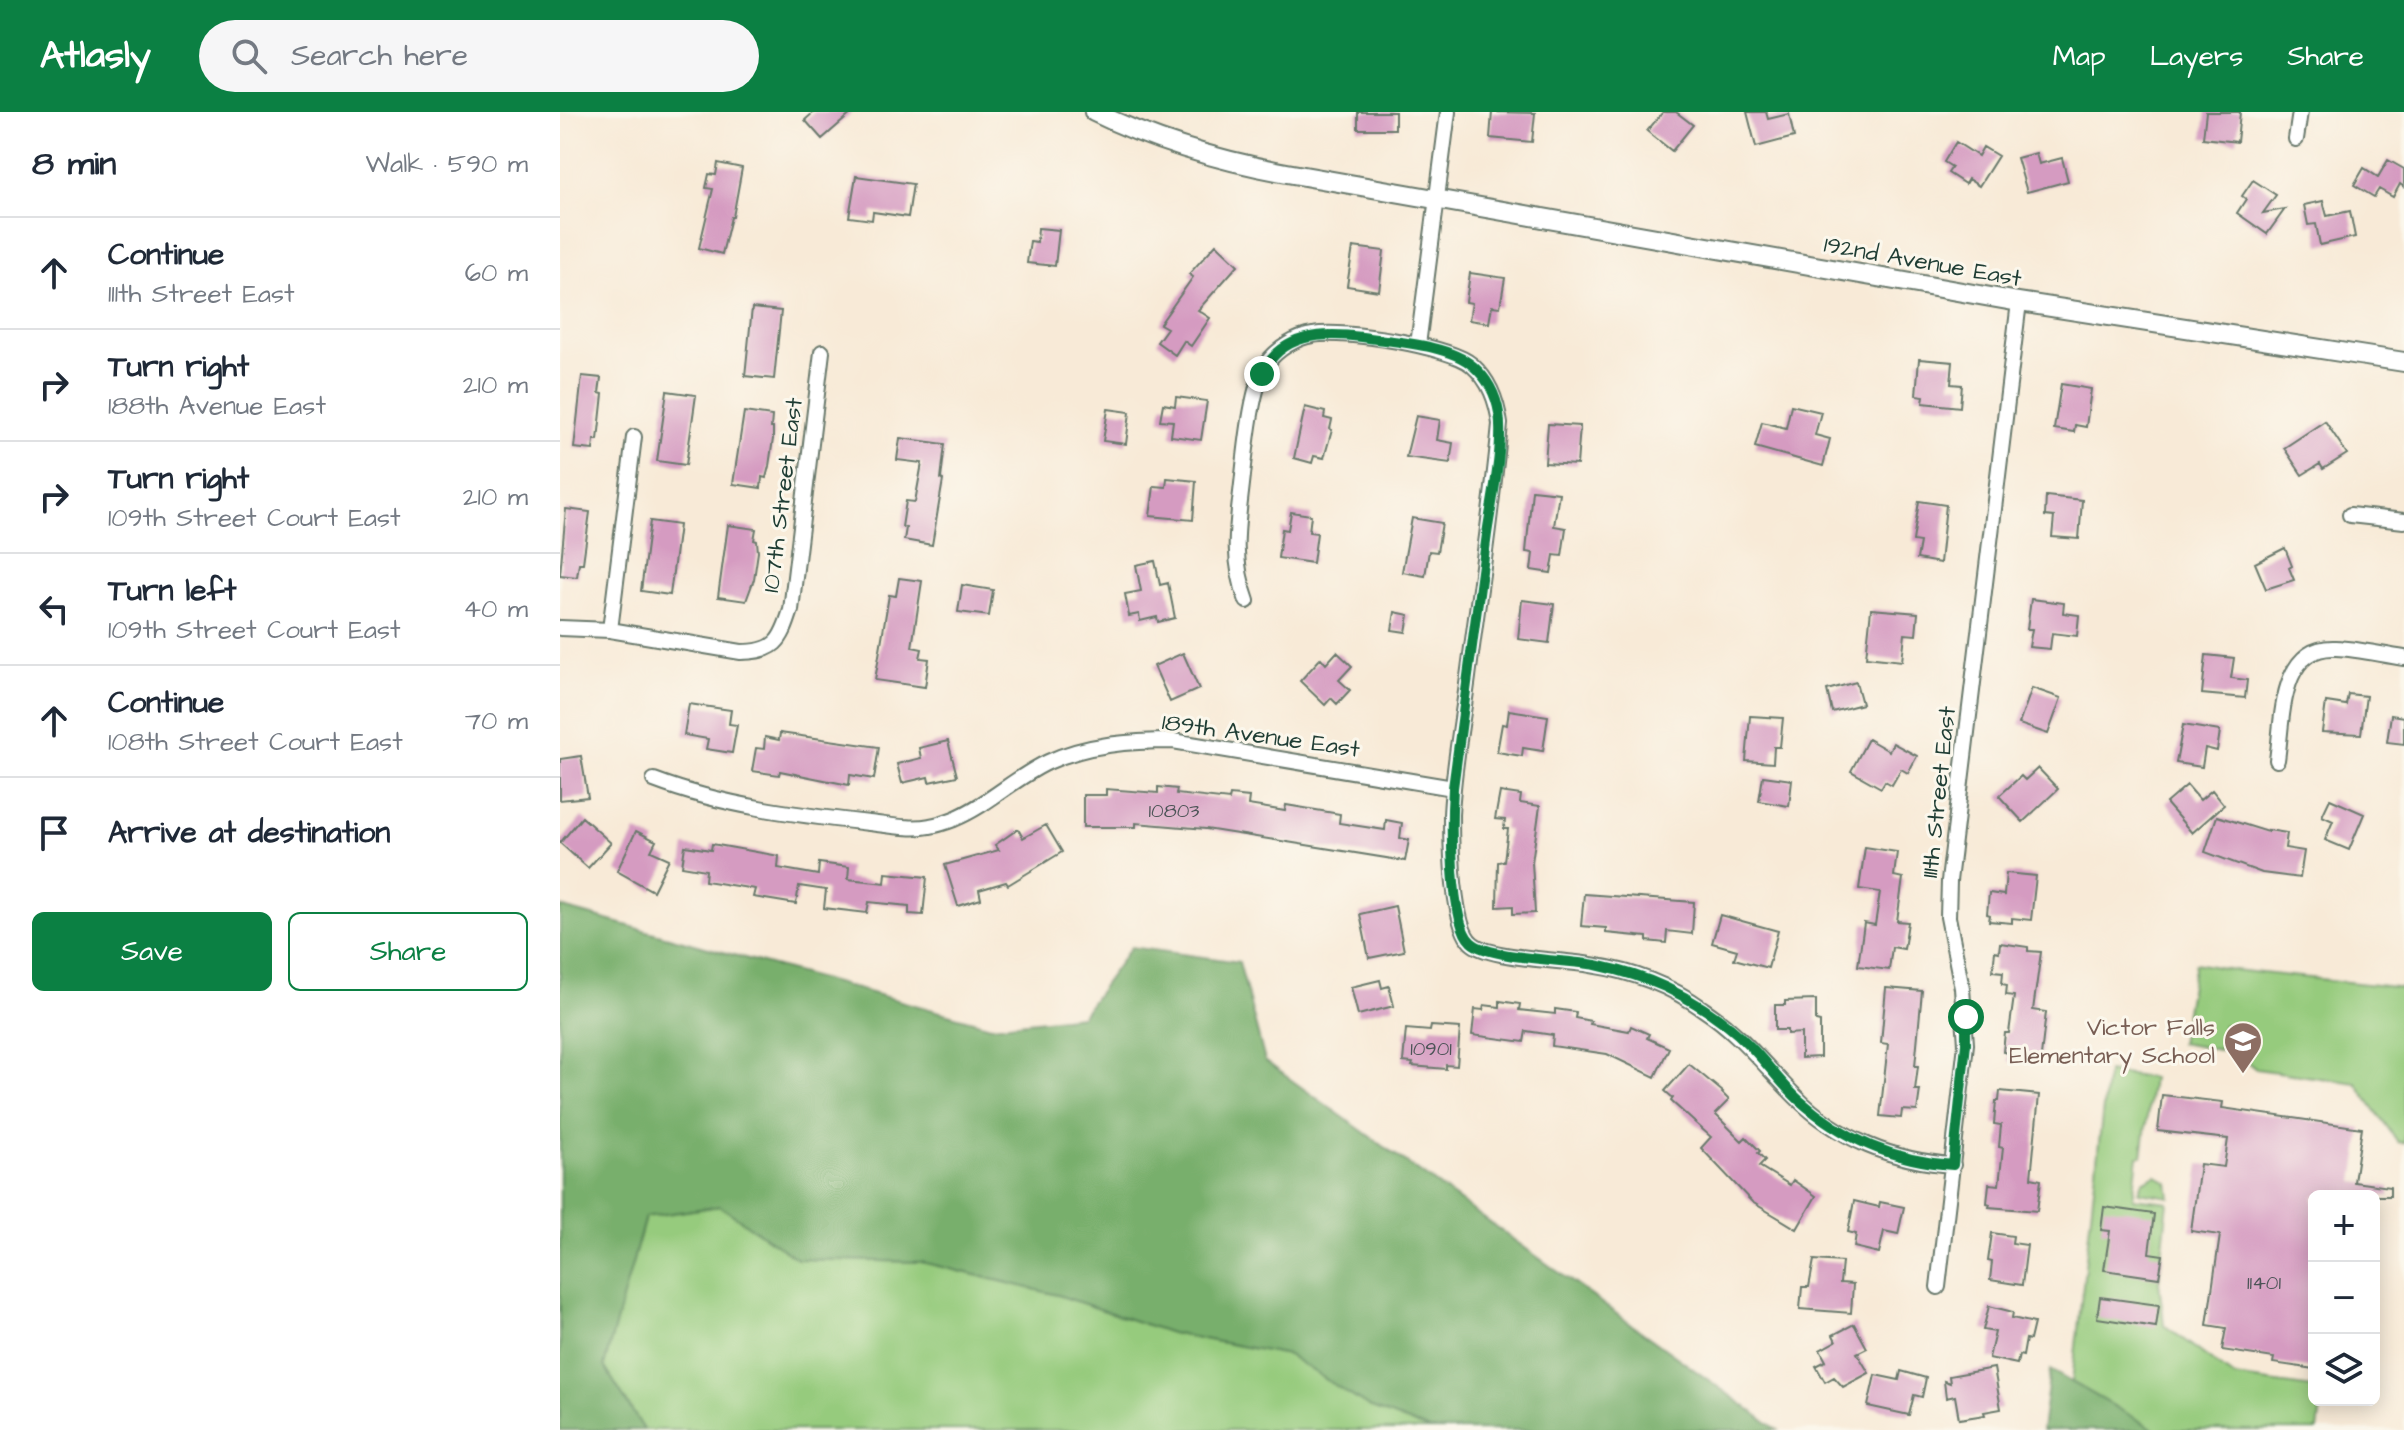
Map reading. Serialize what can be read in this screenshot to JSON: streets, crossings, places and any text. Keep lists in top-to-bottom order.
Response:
{
  "streets": {
    "street": [
      "192nd Avenue East",
      "107th Street East",
      "189th Avenue East",
      "111th Street East"
    ]
  },
  "crossings": [
    ["192nd Avenue East", "111th Street East"]
  ],
  "places": {
    "school or university": ["Victor Falls Elementary School"]
  },
  "house_numbers": ["10803", "10901", "11401"],
  "page": {
    "header": "Atlasly",
    "search": "Search here",
    "nav": ["Map", "Layers", "Share"],
    "heading": ["8 min", "Walk · 590 m"],
    "list": [
      ["Continue", "111th Street East", "60 m"],
      ["Turn right", "188th Avenue East", "210 m"],
      ["Turn right", "109th Street Court East", "210 m"],
      ["Turn left", "109th Street Court East", "40 m"],
      ["Continue", "108th Street Court East", "70 m"],
      "Arrive at destination"
    ],
    "buttons": ["Save", "Share"],
    "map_buttons": ["+", "−"]
  }
}
